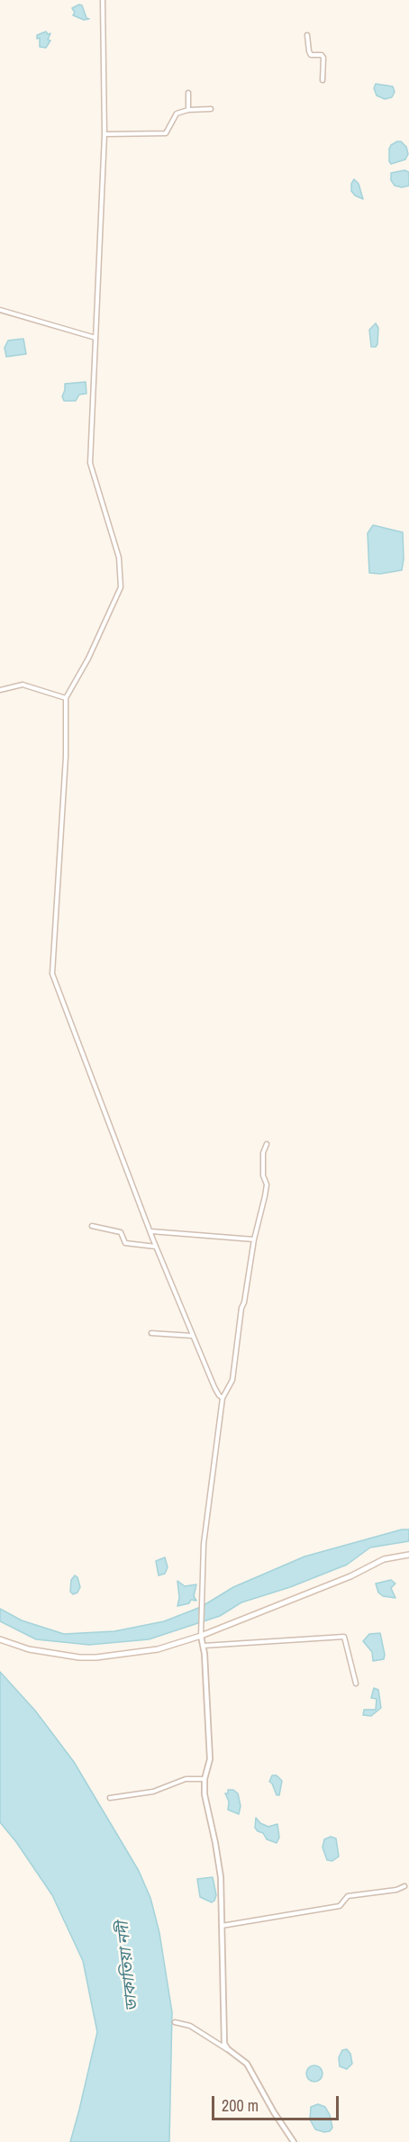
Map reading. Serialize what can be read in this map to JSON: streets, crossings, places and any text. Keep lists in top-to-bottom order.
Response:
{
  "water": ["ডাকাতিয়া নদী"],
  "scale_bar": "200 m"
}
